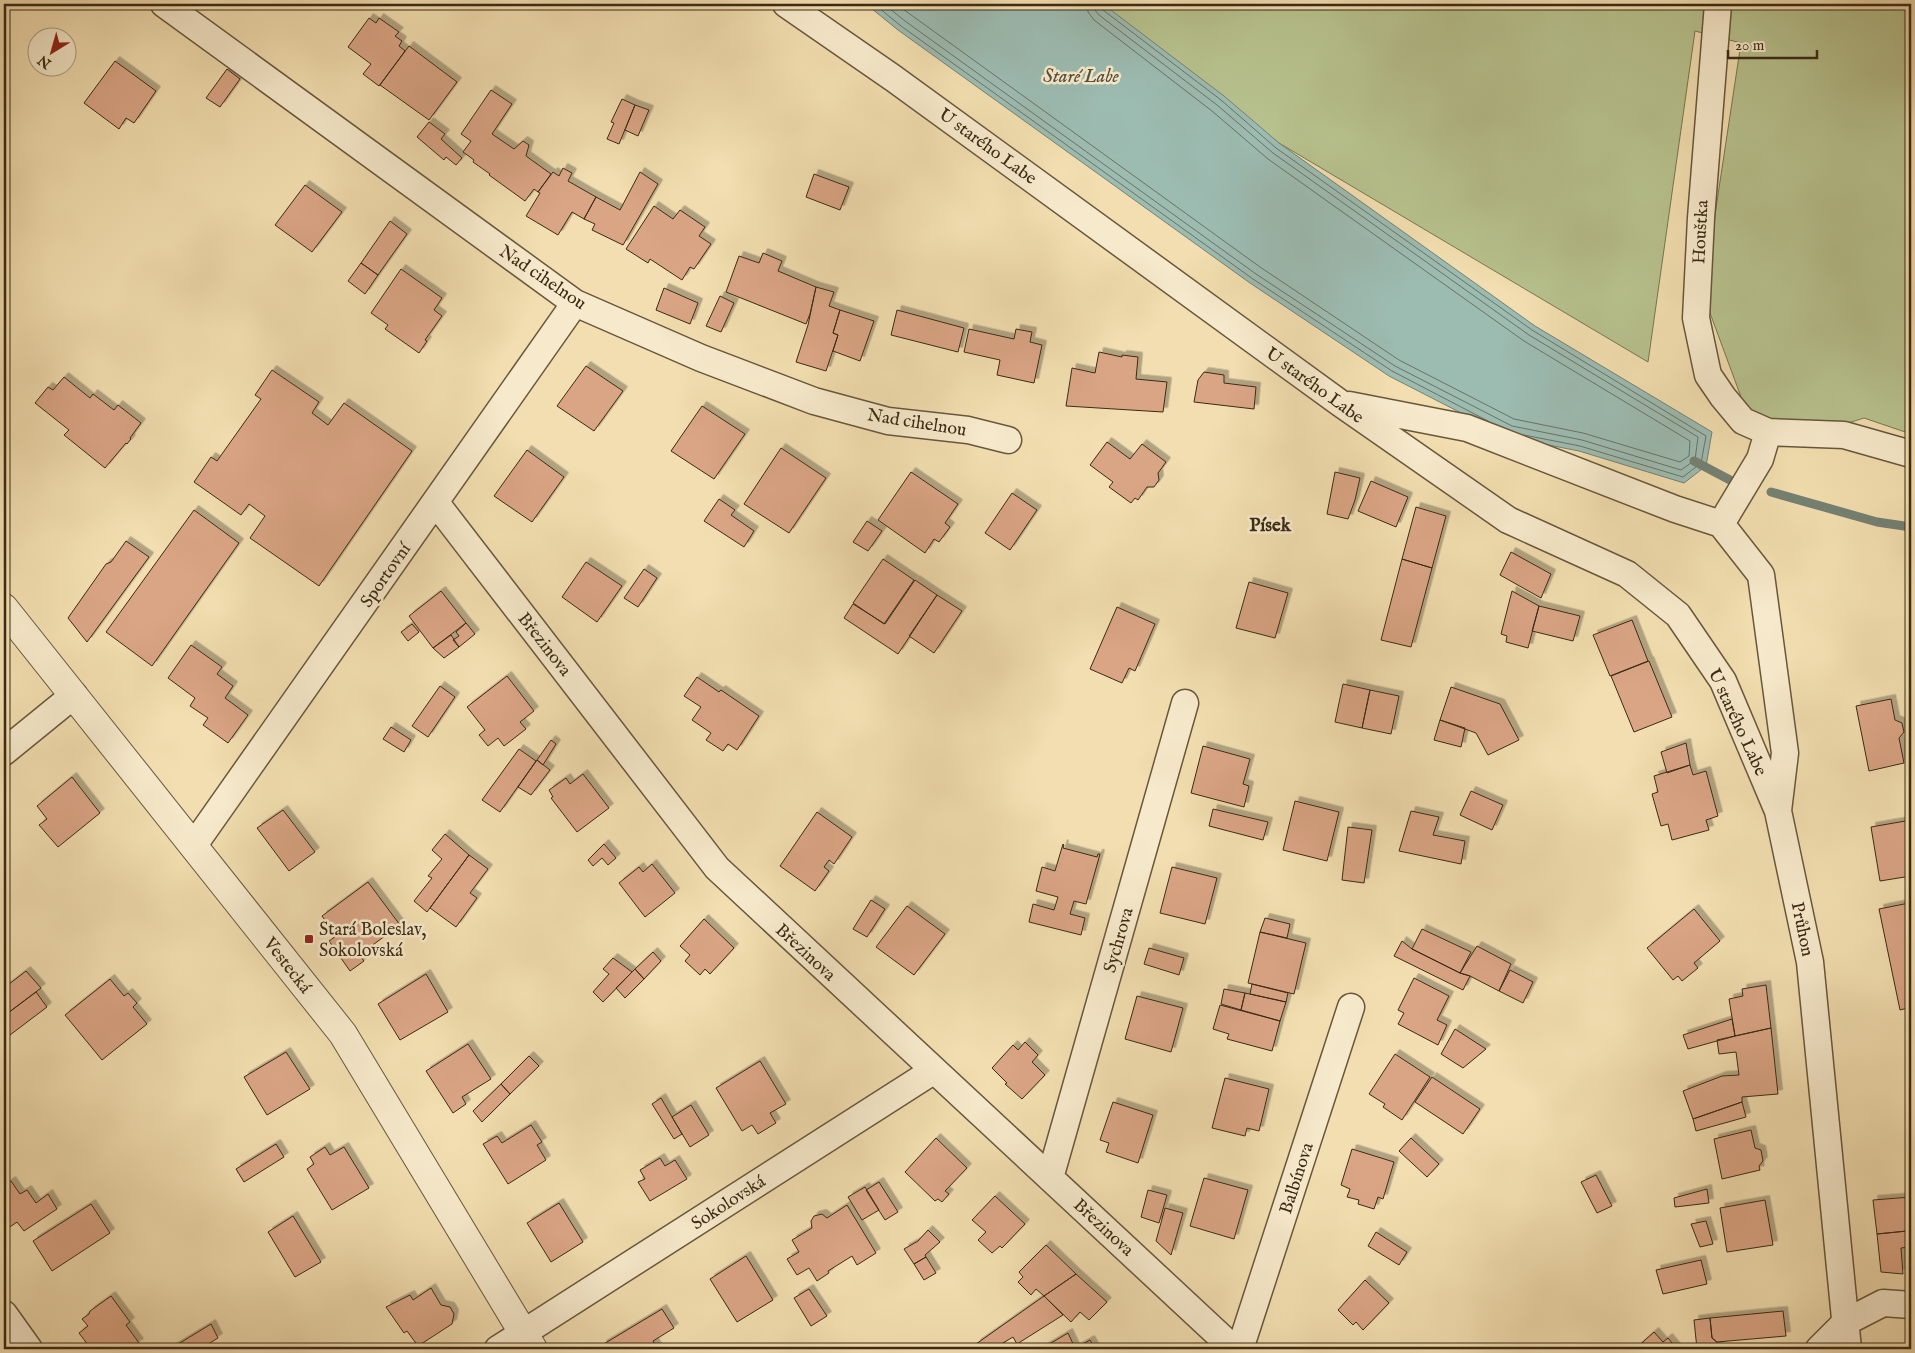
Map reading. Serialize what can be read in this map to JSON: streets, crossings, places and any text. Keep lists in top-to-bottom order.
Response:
{
  "streets": {
    "street": [
      "U starého Labe",
      "Houštka",
      "Nad cihelnou",
      "Sportovní",
      "Březinova",
      "Průhon",
      "Sychrova",
      "Vestecká",
      "Balbínova",
      "Sokolovská"
    ]
  },
  "crossings": [
    ["U starého Labe", "Průhon"],
    ["Nad cihelnou", "Sportovní"],
    ["Sportovní", "Březinova"],
    ["Sportovní", "Vestecká"],
    ["Březinova", "Sychrova"],
    ["Březinova", "Sokolovská"],
    ["Vestecká", "Sokolovská"]
  ],
  "districts": ["Písek"],
  "water": ["Staré Labe"],
  "places": {
    "transit": ["Stará Boleslav, Sokolovská"]
  },
  "scale_bar": "20 m",
  "north": "bottom left"
}
